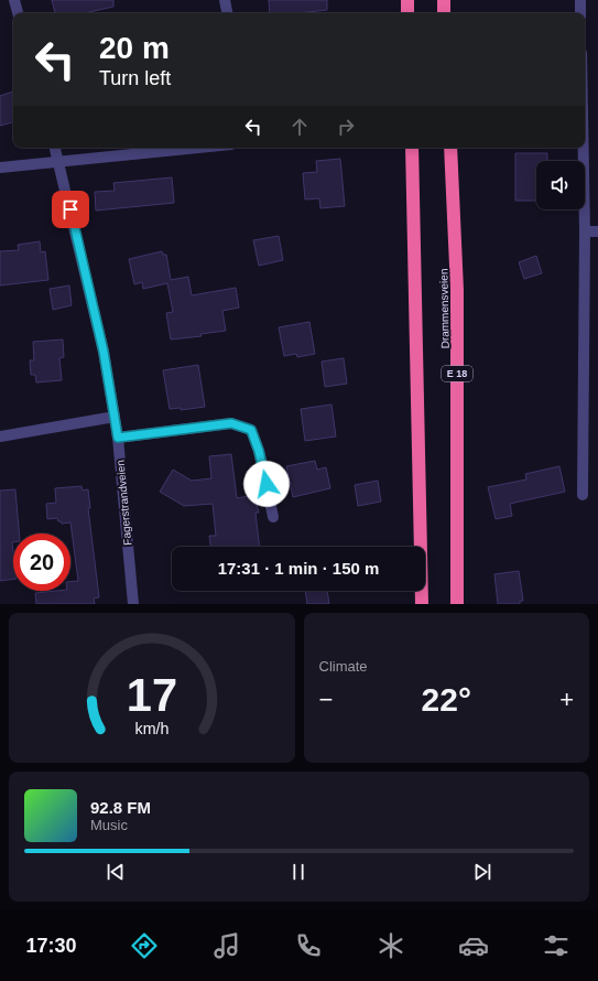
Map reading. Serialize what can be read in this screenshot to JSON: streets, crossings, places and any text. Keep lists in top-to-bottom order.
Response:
{
  "streets": {
    "highway": ["Drammensveien", "E 18"],
    "street": ["Fagerstrandveien"]
  },
  "page": {
    "turn": ["20 m", "Turn left"],
    "limit": "20",
    "trip": "17:31 · 1 min · 150 m",
    "tile": "Climate",
    "heat": ["−", "22°", "+"],
    "song": ["92.8 FM", "Music"],
    "tabs": "17:30",
    "gauge": ["17", "km/h"]
  }
}
